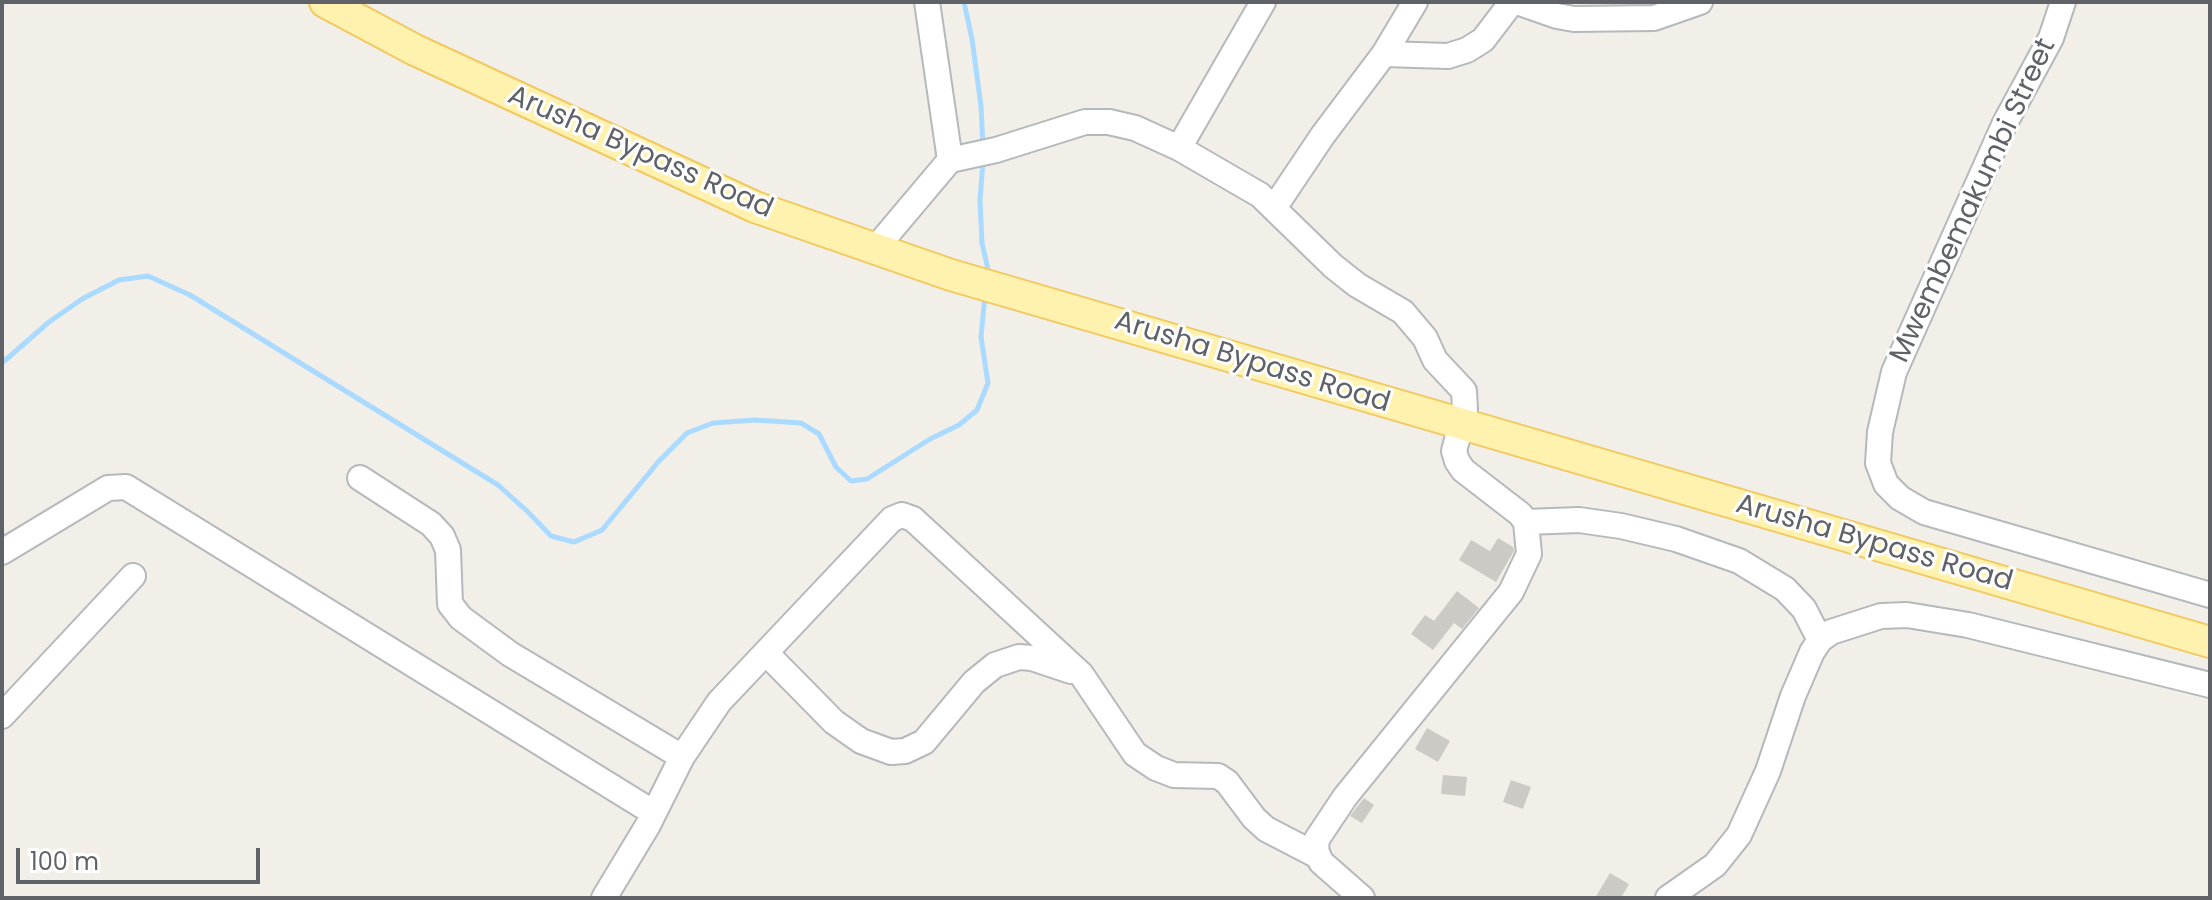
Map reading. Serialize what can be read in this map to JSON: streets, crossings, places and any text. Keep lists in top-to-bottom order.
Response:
{
  "streets": {
    "main road": ["Arusha Bypass Road"],
    "street": ["Mwembemakumbi Street"]
  },
  "scale_bar": "100 m"
}
